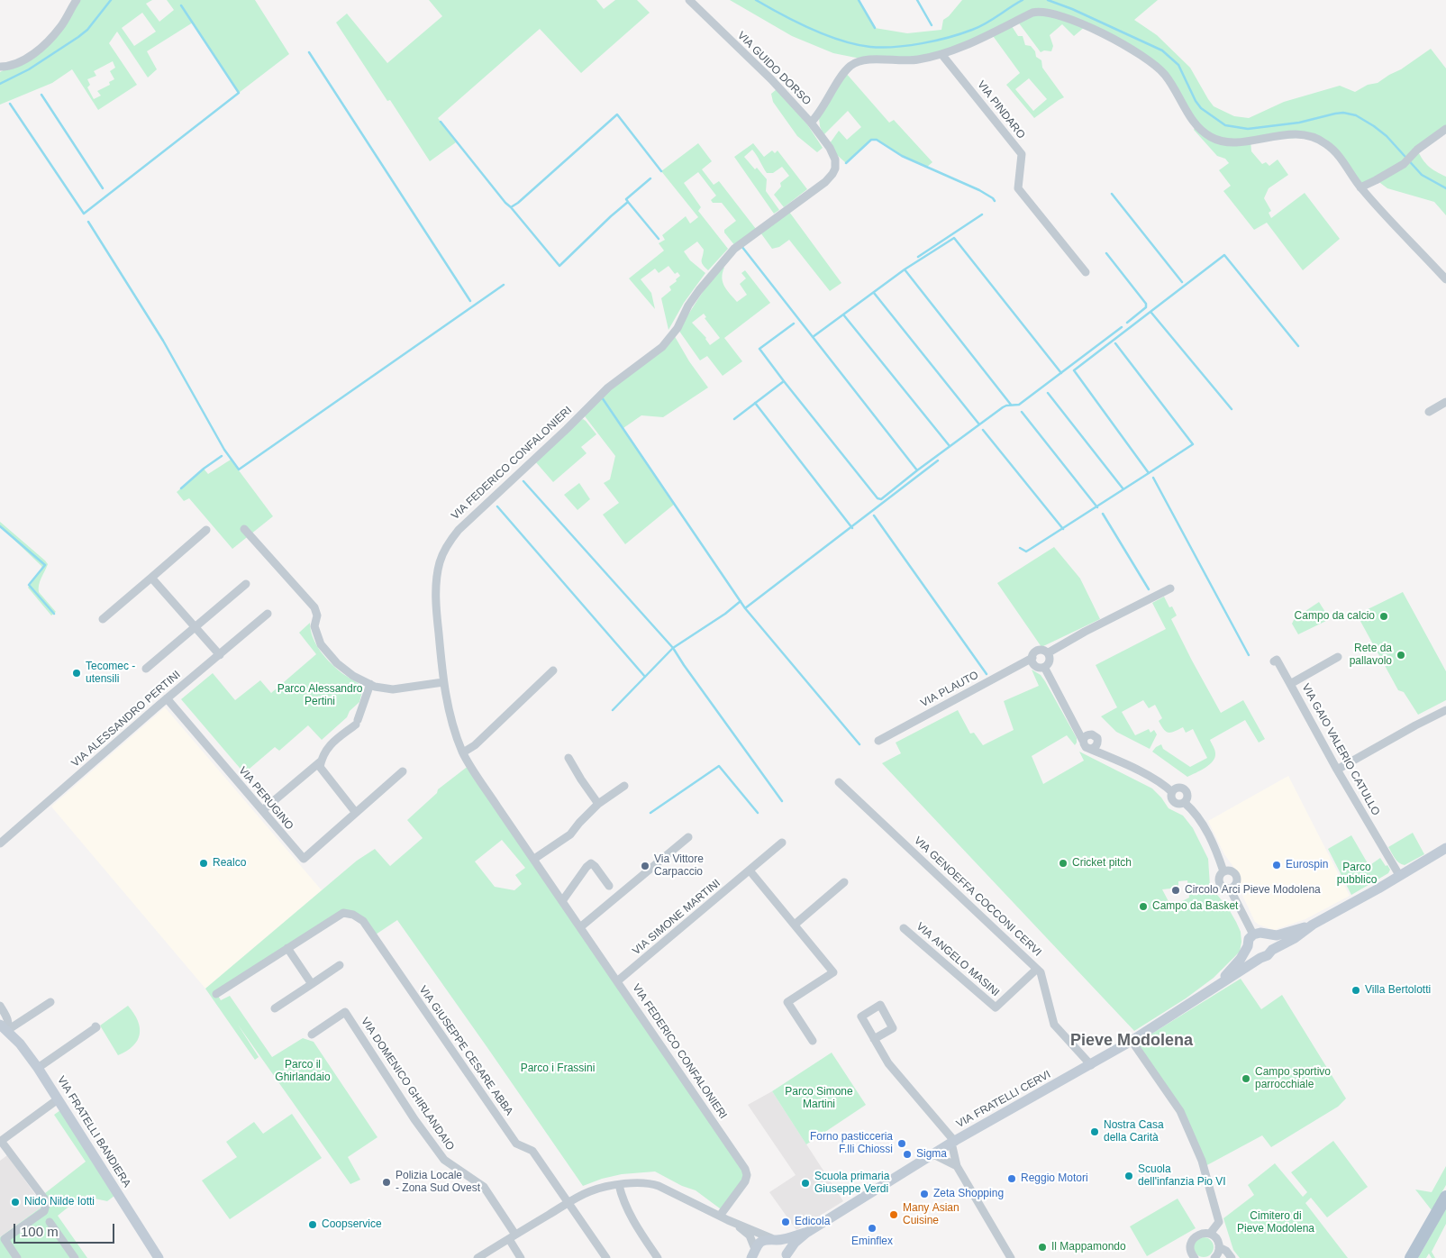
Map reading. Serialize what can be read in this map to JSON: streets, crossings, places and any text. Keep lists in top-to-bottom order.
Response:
{
  "streets": {
    "main road": ["VIA FRATELLI CERVI", "VIA FRATELLI BANDIERA"],
    "street": [
      "VIA GUIDO DORSO",
      "VIA PINDARO",
      "VIA FEDERICO CONFALONIERI",
      "VIA PLAUTO",
      "VIA ALESSANDRO PERTINI",
      "VIA GAIO VALERIO CATULLO",
      "VIA PERUGINO",
      "VIA GENOEFFA COCCONI CERVI",
      "VIA SIMONE MARTINI",
      "VIA ANGELO MASINI",
      "VIA GIUSEPPE CESARE ABBA",
      "VIA DOMENICO GHIRLANDAIO"
    ]
  },
  "crossings": [
    ["VIA GUIDO DORSO", "VIA PINDARO"],
    ["VIA GUIDO DORSO", "VIA FEDERICO CONFALONIERI"],
    ["VIA FEDERICO CONFALONIERI", "VIA SIMONE MARTINI"],
    ["VIA ALESSANDRO PERTINI", "VIA PERUGINO"],
    ["VIA GAIO VALERIO CATULLO", "VIA FRATELLI CERVI"],
    ["VIA GENOEFFA COCCONI CERVI", "VIA ANGELO MASINI"],
    ["VIA GENOEFFA COCCONI CERVI", "VIA FRATELLI CERVI"]
  ],
  "districts": ["Pieve Modolena"],
  "parks": [
    "Parco Alessandro Pertini",
    "Parco pubblico",
    "Parco il Ghirlandaio",
    "Parco i Frassini",
    "Parco Simone Martini",
    "Cimitero di Pieve Modolena"
  ],
  "places": [
    "Campo da calcio",
    "Rete da pallavolo",
    "Tecomec - utensili",
    "Realco",
    "Cricket pitch",
    "Eurospin",
    "Via Vittore Carpaccio",
    "Circolo Arci Pieve Modolena",
    "Campo da Basket",
    "Villa Bertolotti",
    "Campo sportivo parrocchiale",
    "Nostra Casa della Carità",
    "Forno pasticceria F.lli Chiossi",
    "Sigma",
    "Scuola dell'infanzia Pio VI",
    "Reggio Motori",
    "Polizia Locale - Zona Sud Ovest",
    "Scuola primaria Giuseppe Verdi",
    "Zeta Shopping",
    "Nido Nilde Iotti",
    "Many Asian Cuisine",
    "Edicola",
    "Coopservice",
    "Eminflex",
    "Il Mappamondo"
  ],
  "scale_bar": "100 m"
}
